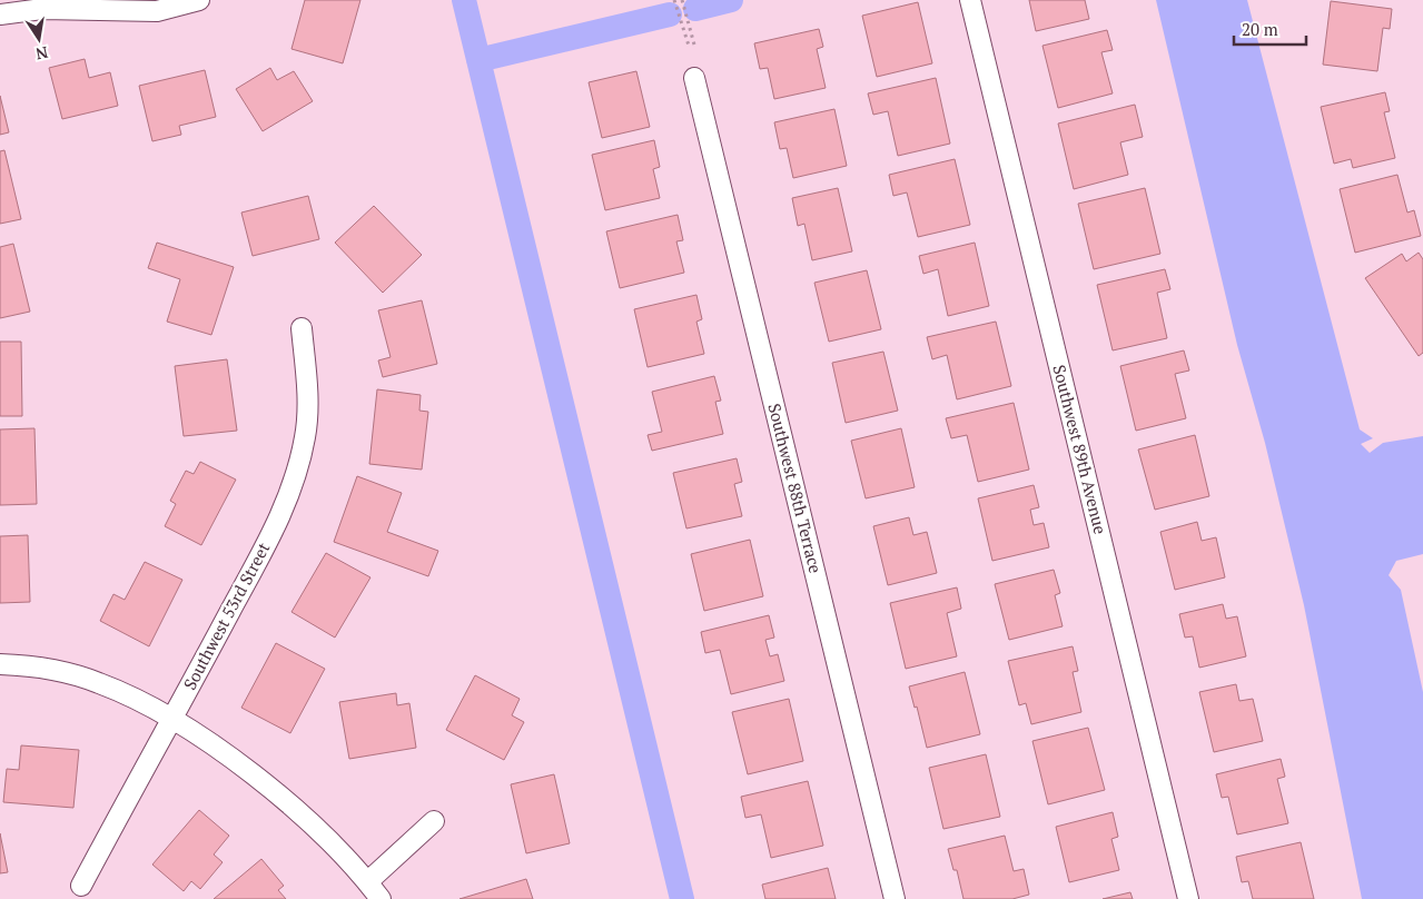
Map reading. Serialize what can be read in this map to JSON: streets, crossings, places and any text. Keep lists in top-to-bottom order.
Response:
{
  "streets": {
    "street": ["Southwest 89th Avenue", "Southwest 88th Terrace", "Southwest 53rd Street"]
  },
  "scale_bar": "20 m",
  "north": "bottom"
}
